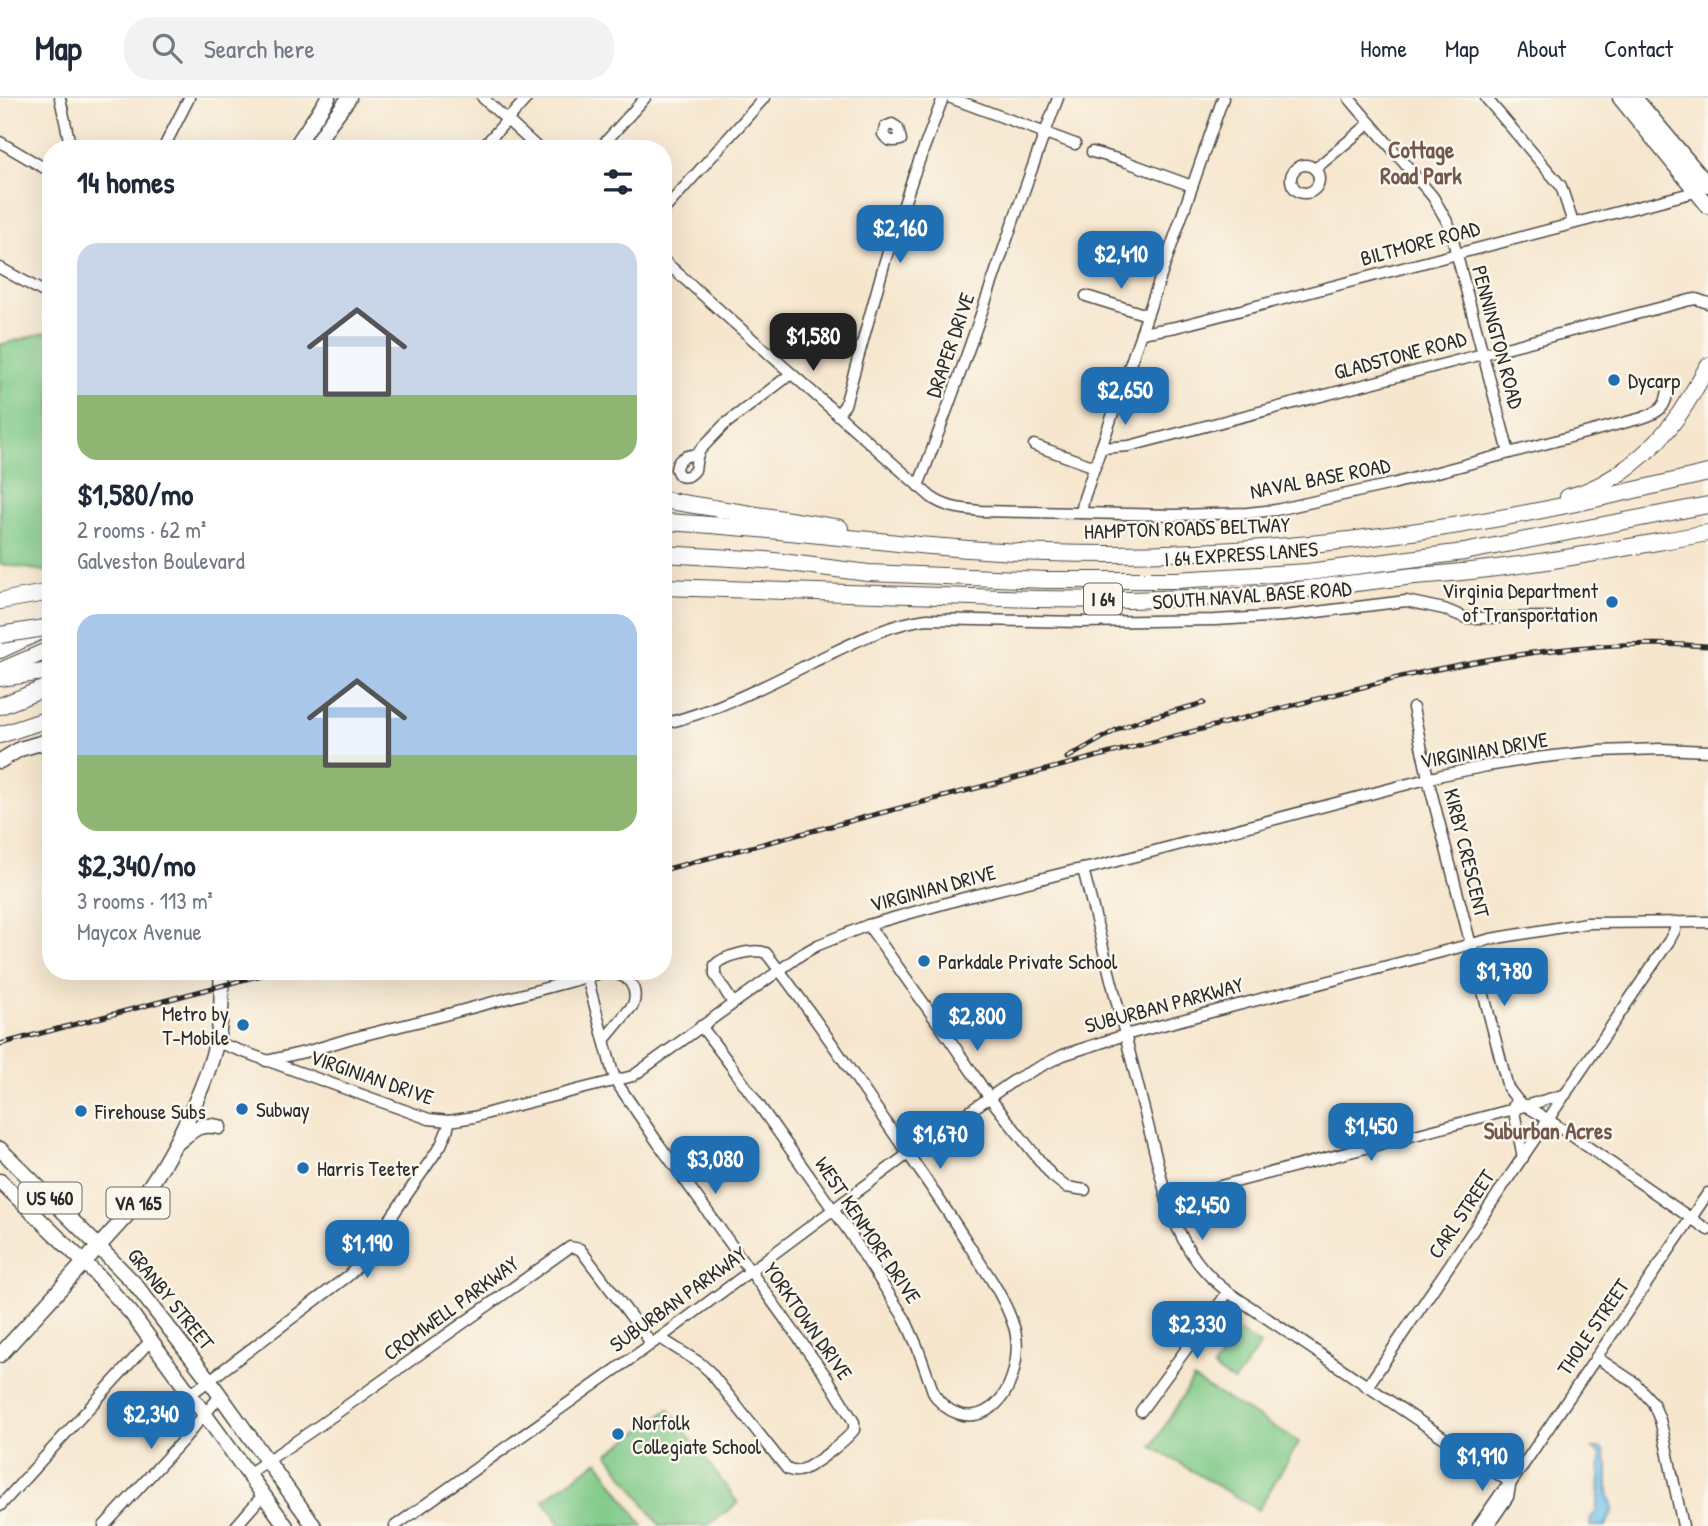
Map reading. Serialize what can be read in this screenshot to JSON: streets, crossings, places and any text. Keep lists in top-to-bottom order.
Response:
{
  "streets": {
    "highway": ["HAMPTON ROADS BELTWAY", "I 64 EXPRESS LANES", "I 64"],
    "main road": ["US 460", "VA 165", "GRANBY STREET"],
    "street": [
      "BILTMORE ROAD",
      "PENNINGTON ROAD",
      "DRAPER DRIVE",
      "GLADSTONE ROAD",
      "NAVAL BASE ROAD",
      "SOUTH NAVAL BASE ROAD",
      "VIRGINIAN DRIVE",
      "KIRBY CRESCENT",
      "SUBURBAN PARKWAY",
      "CARL STREET",
      "WEST KENMORE DRIVE",
      "CROMWELL PARKWAY",
      "YORKTOWN DRIVE",
      "THOLE STREET"
    ]
  },
  "crossings": [
    ["BILTMORE ROAD", "PENNINGTON ROAD"],
    ["PENNINGTON ROAD", "GLADSTONE ROAD"],
    ["PENNINGTON ROAD", "NAVAL BASE ROAD"],
    ["DRAPER DRIVE", "NAVAL BASE ROAD"],
    ["VIRGINIAN DRIVE", "KIRBY CRESCENT"],
    ["VIRGINIAN DRIVE", "VA 165"],
    ["VIRGINIAN DRIVE", "WEST KENMORE DRIVE"],
    ["VIRGINIAN DRIVE", "YORKTOWN DRIVE"],
    ["KIRBY CRESCENT", "SUBURBAN PARKWAY"],
    ["KIRBY CRESCENT", "CARL STREET"],
    ["SUBURBAN PARKWAY", "CARL STREET"],
    ["SUBURBAN PARKWAY", "WEST KENMORE DRIVE"],
    ["SUBURBAN PARKWAY", "CROMWELL PARKWAY"],
    ["SUBURBAN PARKWAY", "YORKTOWN DRIVE"],
    ["VA 165", "GRANBY STREET"],
    ["GRANBY STREET", "CROMWELL PARKWAY"],
    ["CROMWELL PARKWAY", "YORKTOWN DRIVE"]
  ],
  "districts": ["Cottage Road Park", "Suburban Acres"],
  "places": [
    "Dycarp",
    "Virginia Department of Transportation",
    "Parkdale Private School",
    "Metro by T-Mobile",
    "Subway",
    "Firehouse Subs",
    "Harris Teeter",
    "Norfolk Collegiate School"
  ],
  "page": {
    "header": "Map",
    "search": "Search here",
    "nav": [
      "Home",
      "Map",
      "About",
      "Contact"
    ],
    "heading": "14 homes",
    "price": [
      "$2,160",
      "$2,410",
      "$1,580",
      "$2,650",
      "$1,780",
      "$2,800",
      "$1,450",
      "$1,670",
      "$3,080",
      "$2,450",
      "$1,190",
      "$2,330",
      "$2,340",
      "$1,910"
    ],
    "list": [
      {
        "name": "$1,580/mo",
        "note": "2 rooms · 62 m² · Galveston Boulevard"
      },
      {
        "name": "$2,340/mo",
        "note": "3 rooms · 113 m² · Maycox Avenue"
      }
    ]
  }
}
